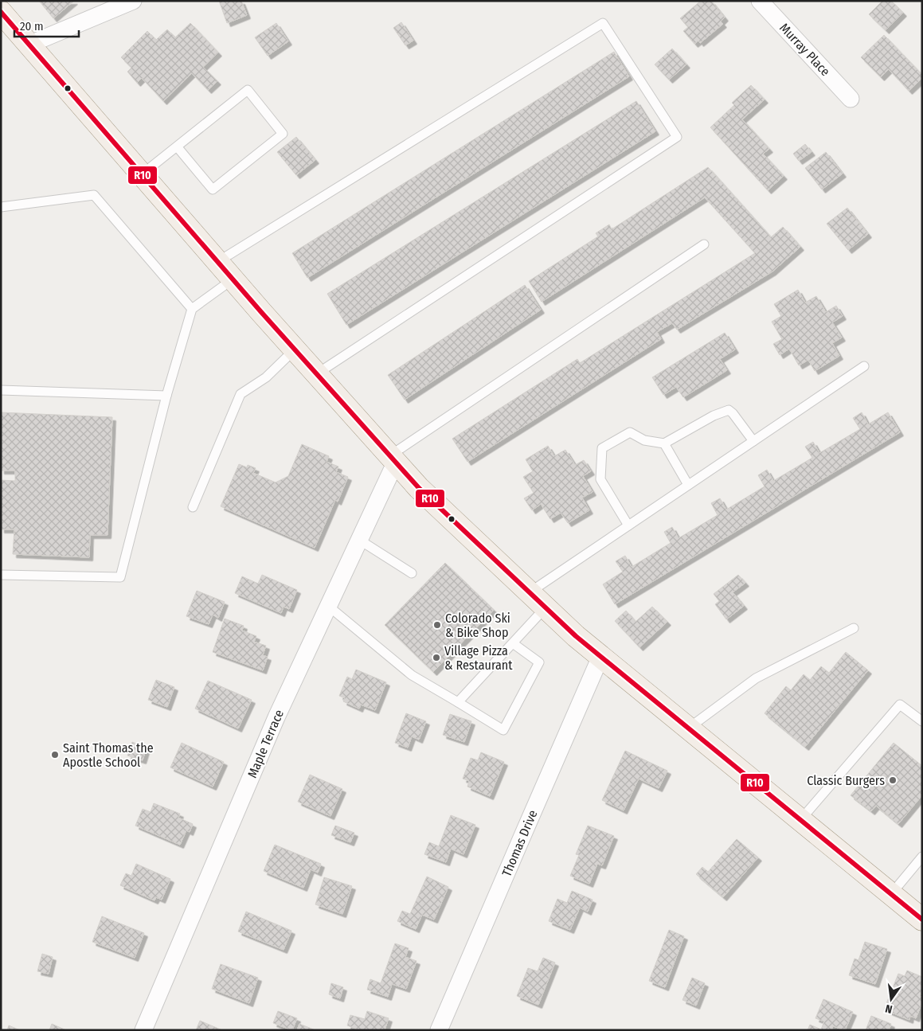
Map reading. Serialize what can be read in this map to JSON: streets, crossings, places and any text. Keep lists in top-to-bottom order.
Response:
{
  "streets": {
    "street": ["Murray Place", "Maple Terrace", "Thomas Drive"]
  },
  "places": [
    "Colorado Ski & Bike Shop",
    "Village Pizza & Restaurant",
    "Saint Thomas the Apostle School",
    "Classic Burgers"
  ],
  "lines": ["transit line R10"],
  "scale_bar": "20 m",
  "north": "bottom"
}
